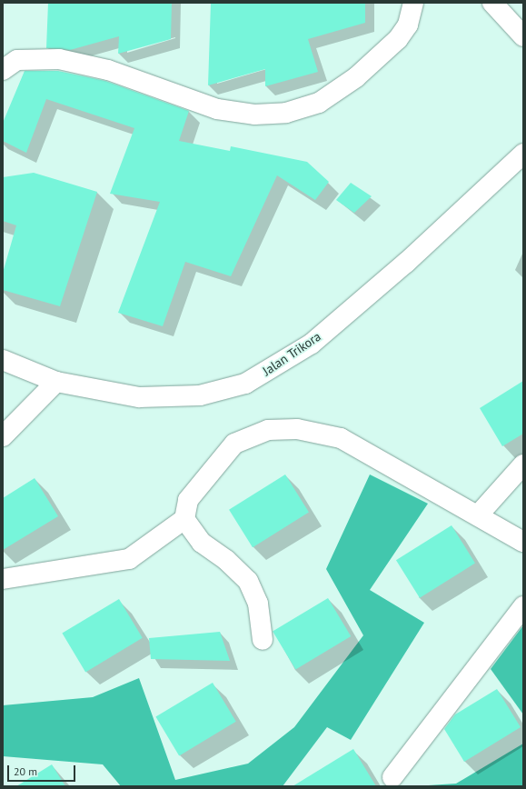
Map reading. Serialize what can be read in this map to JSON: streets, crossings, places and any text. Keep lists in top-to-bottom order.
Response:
{
  "streets": {
    "street": ["Jalan Trikora"]
  },
  "scale_bar": "20 m"
}
